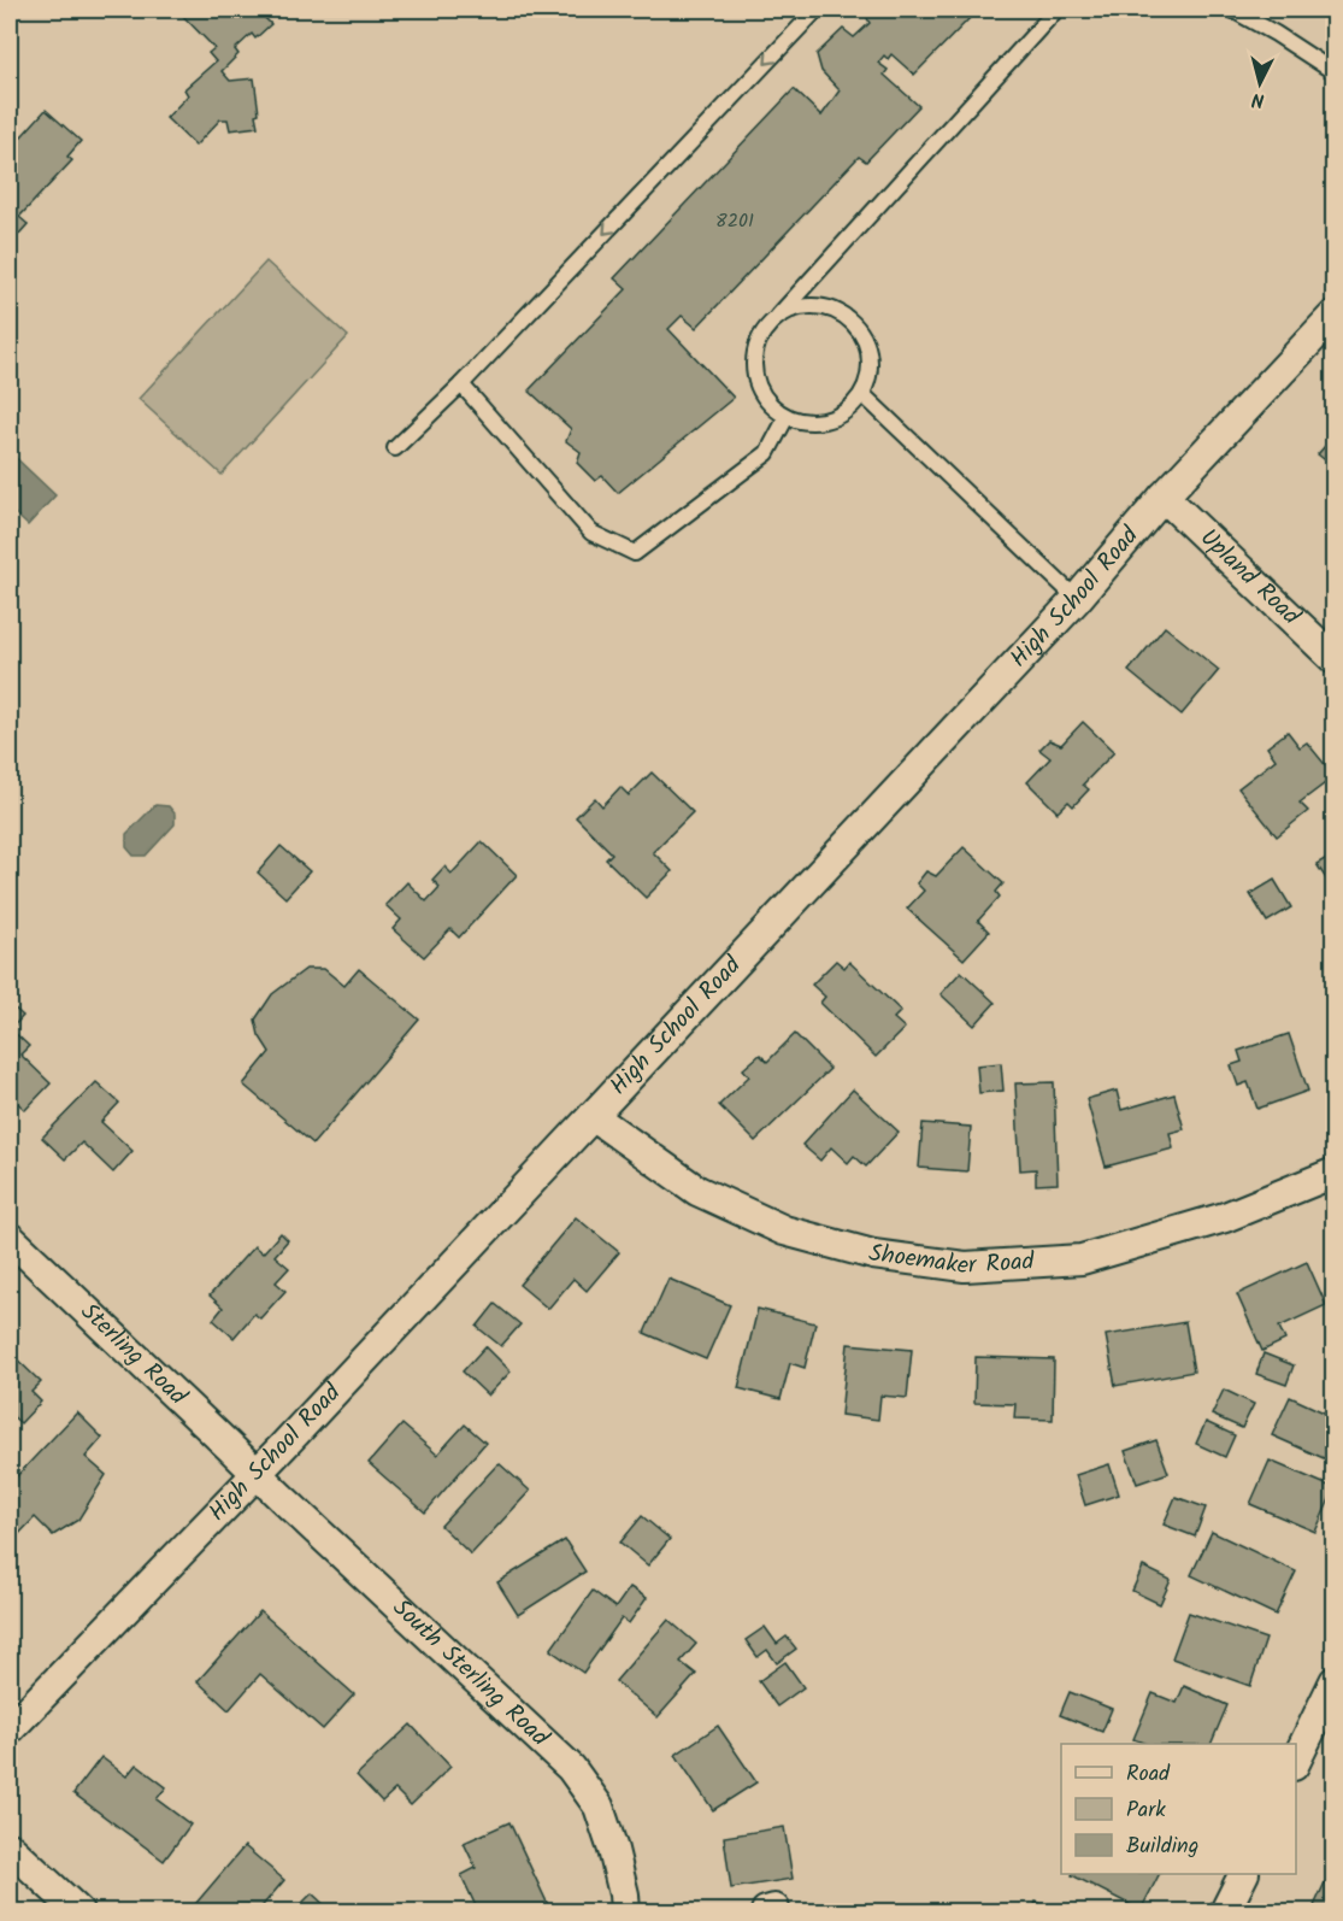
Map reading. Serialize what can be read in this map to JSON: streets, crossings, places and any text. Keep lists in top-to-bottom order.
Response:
{
  "streets": {
    "street": [
      "Upland Road",
      "High School Road",
      "Shoemaker Road",
      "Sterling Road",
      "South Sterling Road"
    ]
  },
  "crossings": [
    ["Upland Road", "High School Road"],
    ["High School Road", "Shoemaker Road"],
    ["High School Road", "Sterling Road"],
    ["High School Road", "South Sterling Road"],
    ["Sterling Road", "South Sterling Road"]
  ],
  "house_numbers": ["8201"],
  "legend": ["Road", "Park", "Building"],
  "north": "bottom"
}
